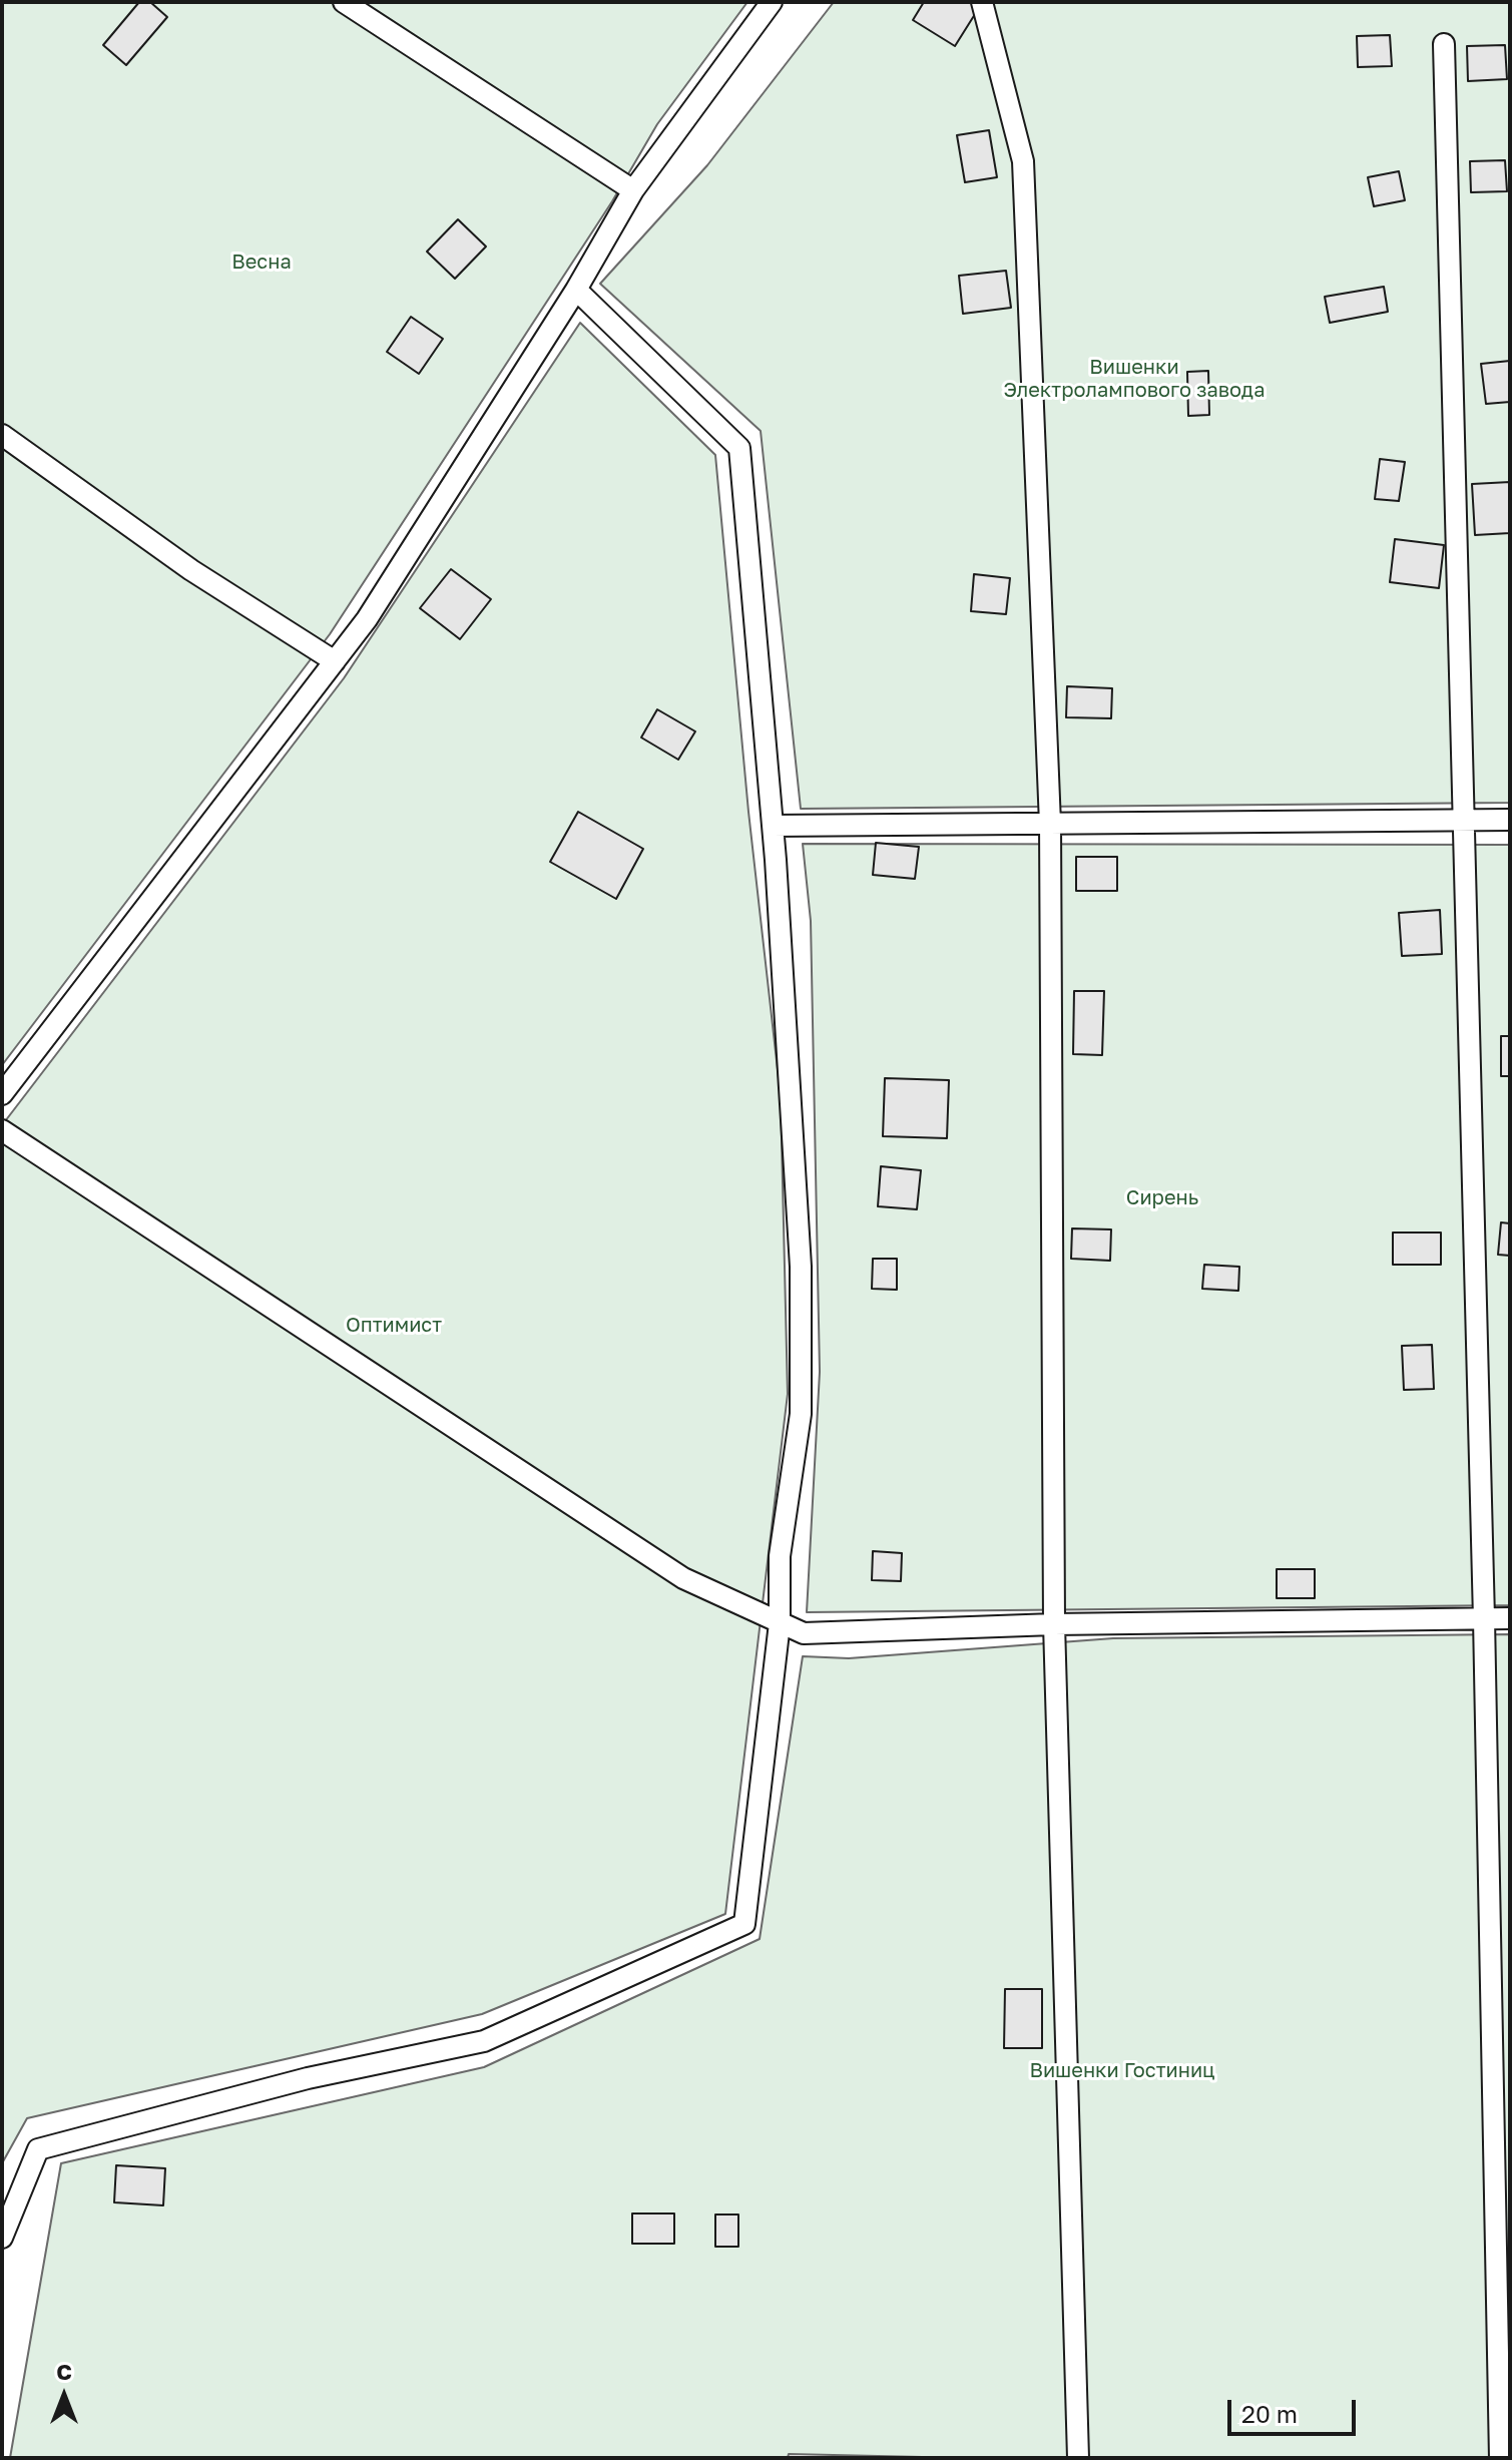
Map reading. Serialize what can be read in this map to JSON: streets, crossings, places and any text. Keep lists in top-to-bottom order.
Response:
{
  "parks": [
    "Весна",
    "Вишенки Электролампового завода",
    "Сирень",
    "Оптимист",
    "Вишенки Гостиниц"
  ],
  "scale_bar": "20 m",
  "north": "top"
}
